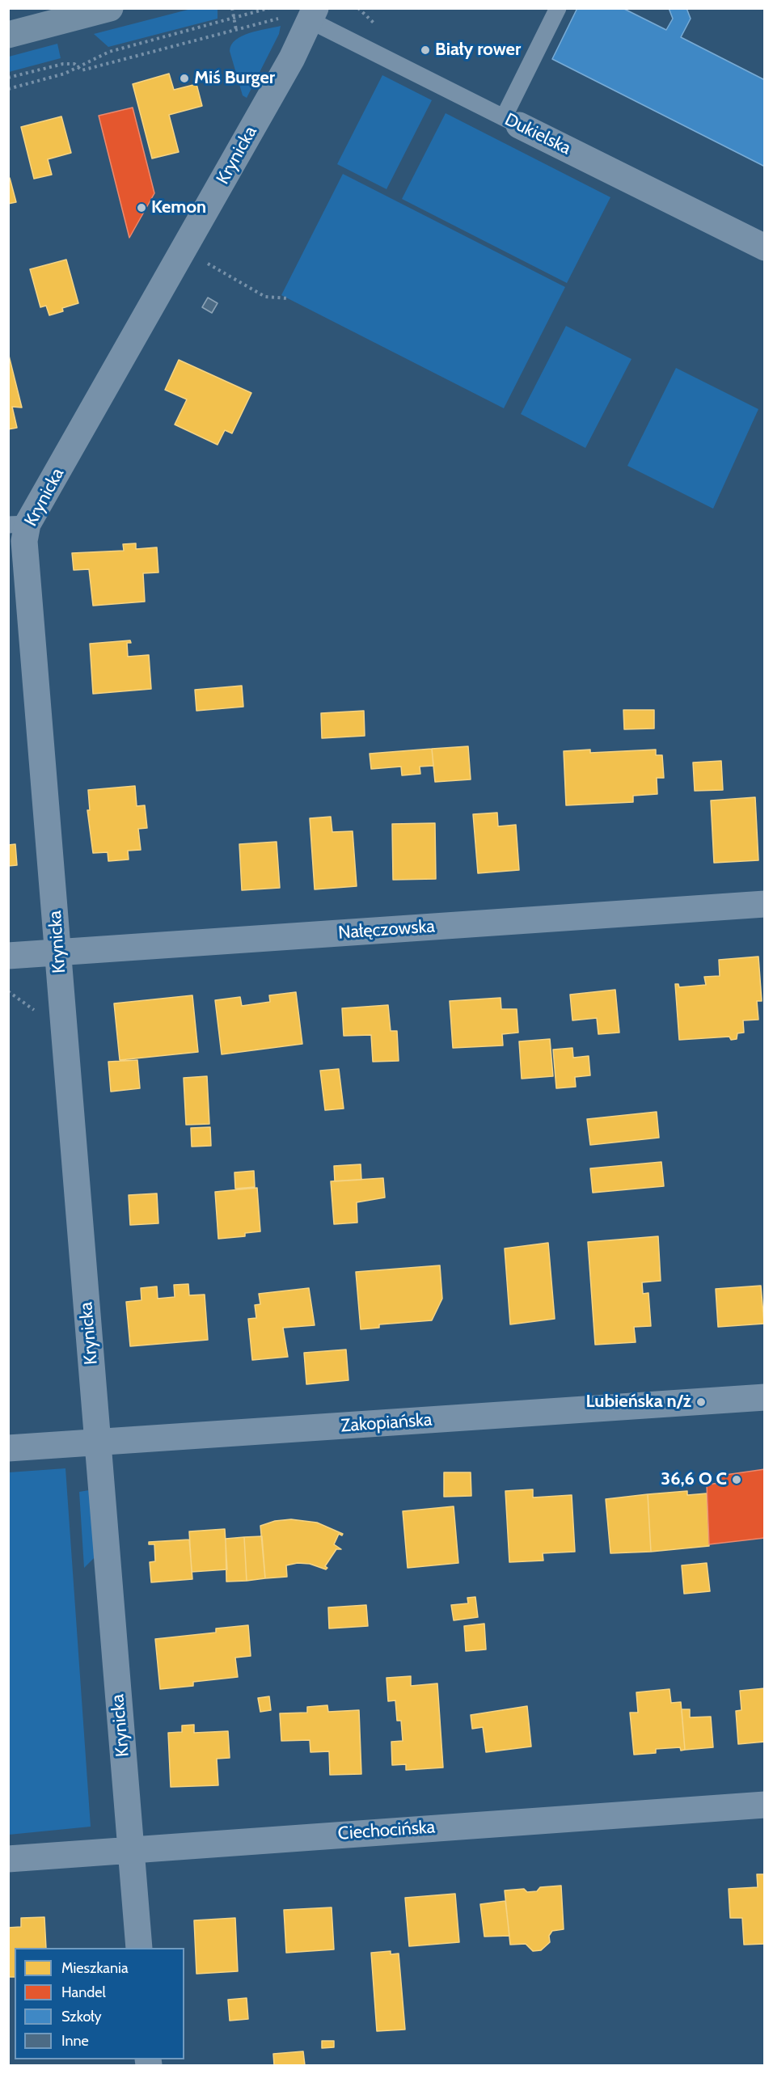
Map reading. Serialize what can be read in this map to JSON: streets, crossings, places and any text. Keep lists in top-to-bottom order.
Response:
{
  "streets": {
    "street": [
      "Dukielska",
      "Krynicka",
      "Nałęczowska",
      "Zakopiańska",
      "Ciechocińska"
    ]
  },
  "crossings": [
    ["Dukielska", "Krynicka"],
    ["Krynicka", "Nałęczowska"],
    ["Krynicka", "Zakopiańska"],
    ["Krynicka", "Ciechocińska"]
  ],
  "places": [
    "Biały rower",
    "Miś Burger",
    "Kemon",
    "Lubieńska n/ż",
    "36,6 O C"
  ],
  "legend": [
    "Mieszkania",
    "Handel",
    "Szkoły",
    "Inne"
  ]
}
